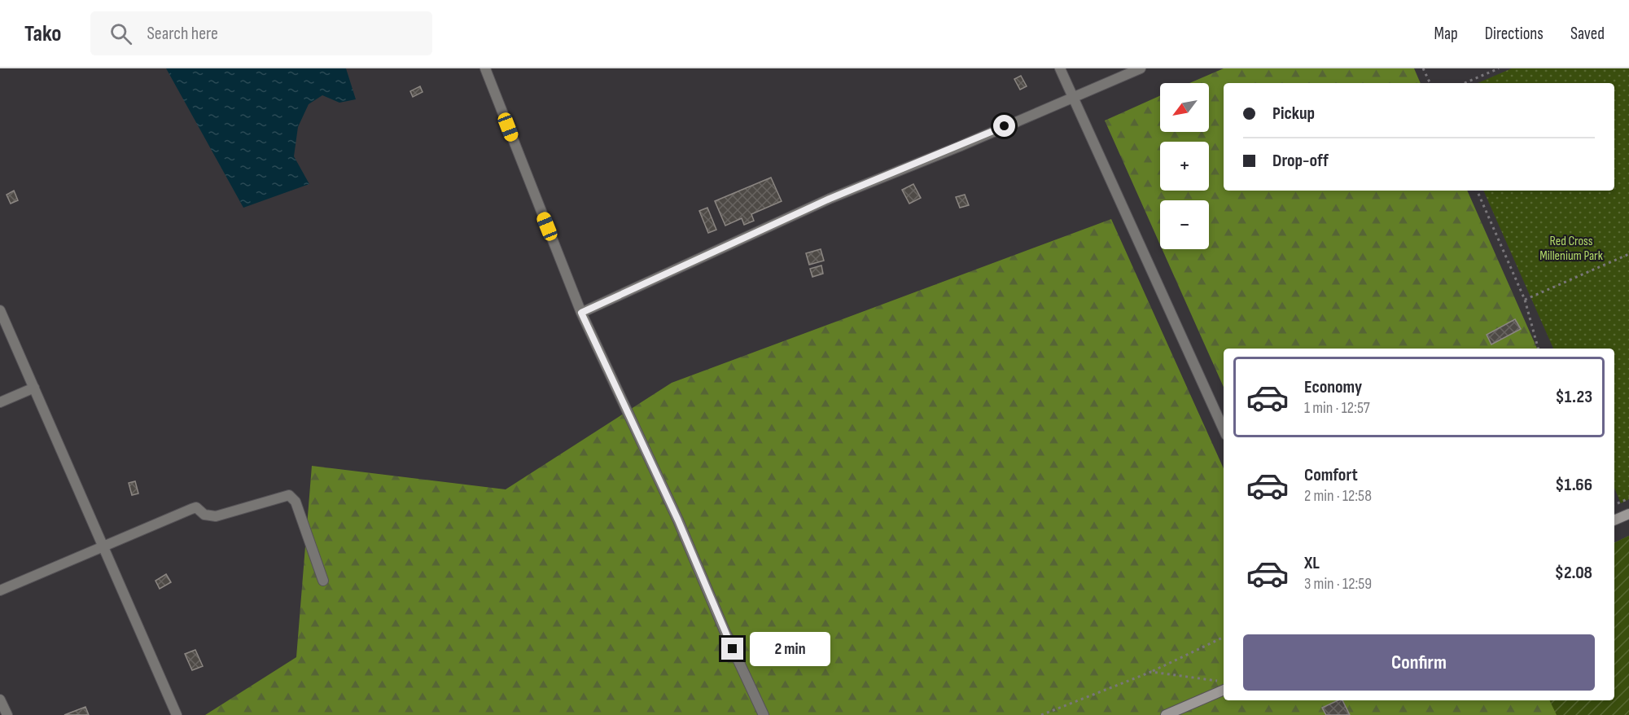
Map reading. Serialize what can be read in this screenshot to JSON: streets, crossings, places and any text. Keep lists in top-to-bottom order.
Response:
{
  "parks": ["Red Cross Millenium Park"],
  "north": "bottom left",
  "page": {
    "header": "Tako",
    "search": "Search here",
    "nav": ["Map", "Directions", "Saved"],
    "map_buttons": ["+", "−"],
    "banner": ["Pickup", "Drop-off"],
    "list": [
      {
        "name": "Economy",
        "note": "1 min · 12:57",
        "value": "$1.23"
      },
      {
        "name": "Comfort",
        "note": "2 min · 12:58",
        "value": "$1.66"
      },
      {
        "name": "XL",
        "note": "3 min · 12:59",
        "value": "$2.08"
      }
    ],
    "buttons": "Confirm",
    "bubble": "2 min"
  }
}
